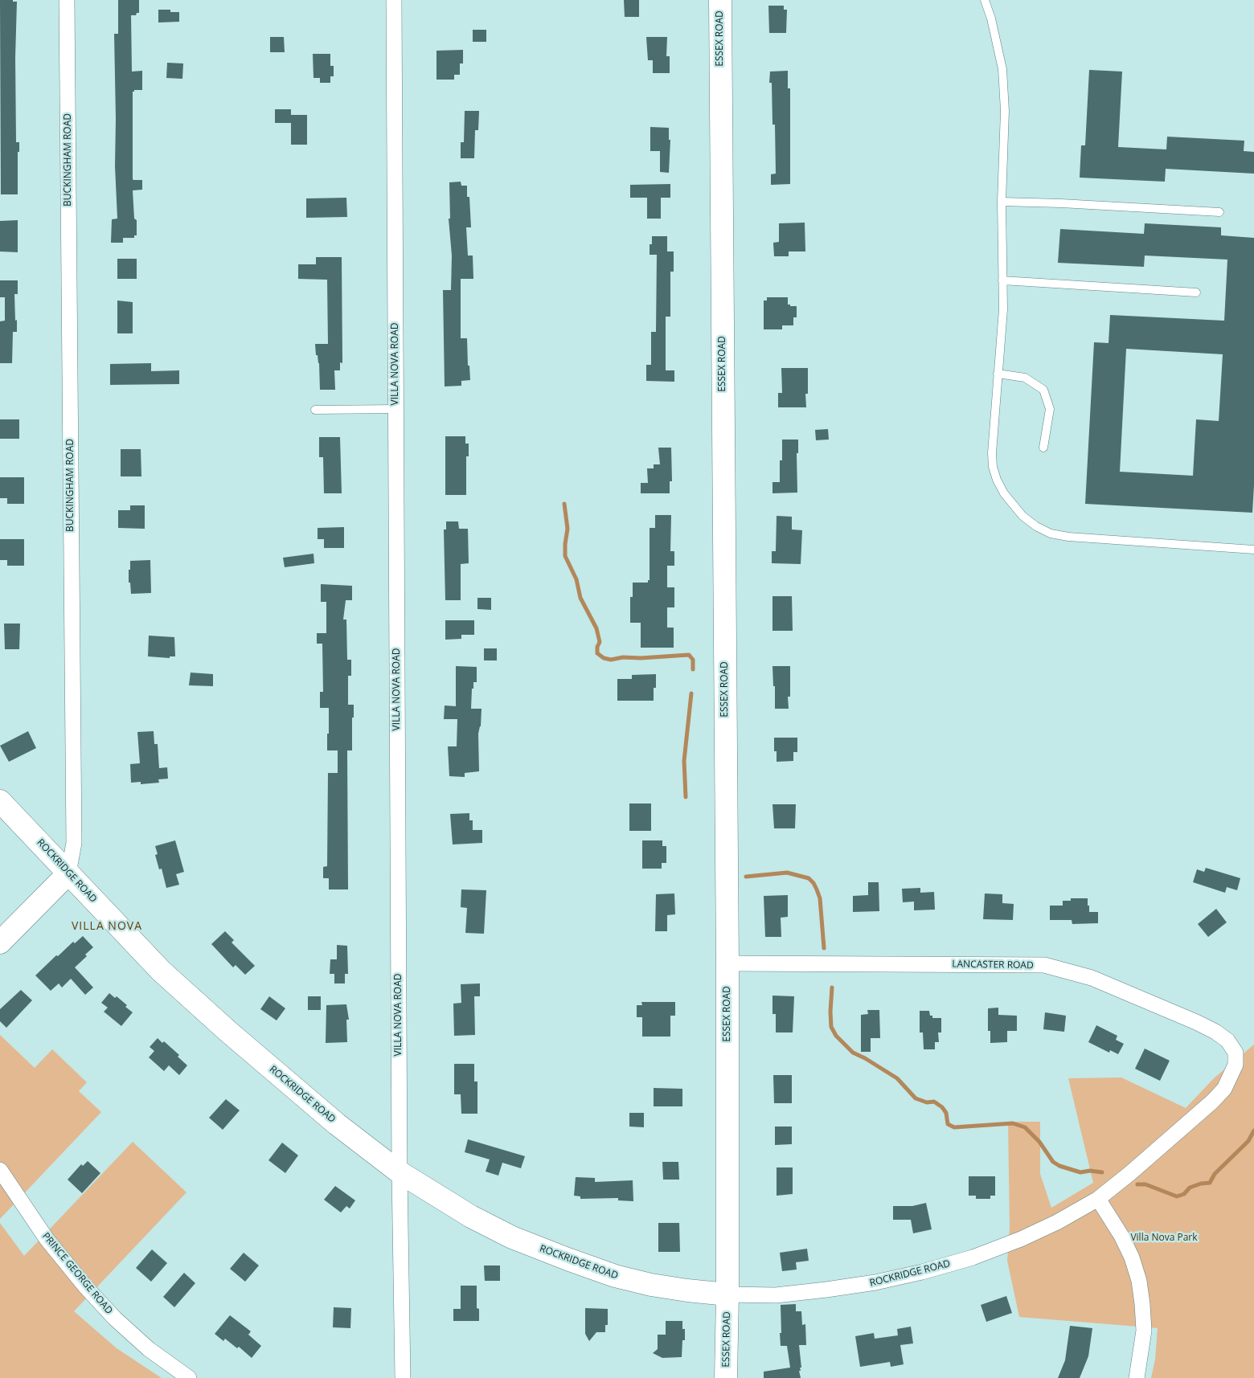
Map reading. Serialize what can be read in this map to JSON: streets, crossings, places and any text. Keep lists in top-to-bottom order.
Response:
{
  "streets": {
    "street": [
      "ESSEX ROAD",
      "BUCKINGHAM ROAD",
      "VILLA NOVA ROAD",
      "ROCKRIDGE ROAD",
      "LANCASTER ROAD",
      "PRINCE GEORGE ROAD"
    ]
  },
  "crossings": [
    ["ESSEX ROAD", "ROCKRIDGE ROAD"],
    ["ESSEX ROAD", "LANCASTER ROAD"],
    ["BUCKINGHAM ROAD", "ROCKRIDGE ROAD"],
    ["VILLA NOVA ROAD", "ROCKRIDGE ROAD"],
    ["ROCKRIDGE ROAD", "LANCASTER ROAD"]
  ],
  "districts": ["VILLA NOVA"],
  "parks": ["Villa Nova Park"]
}
